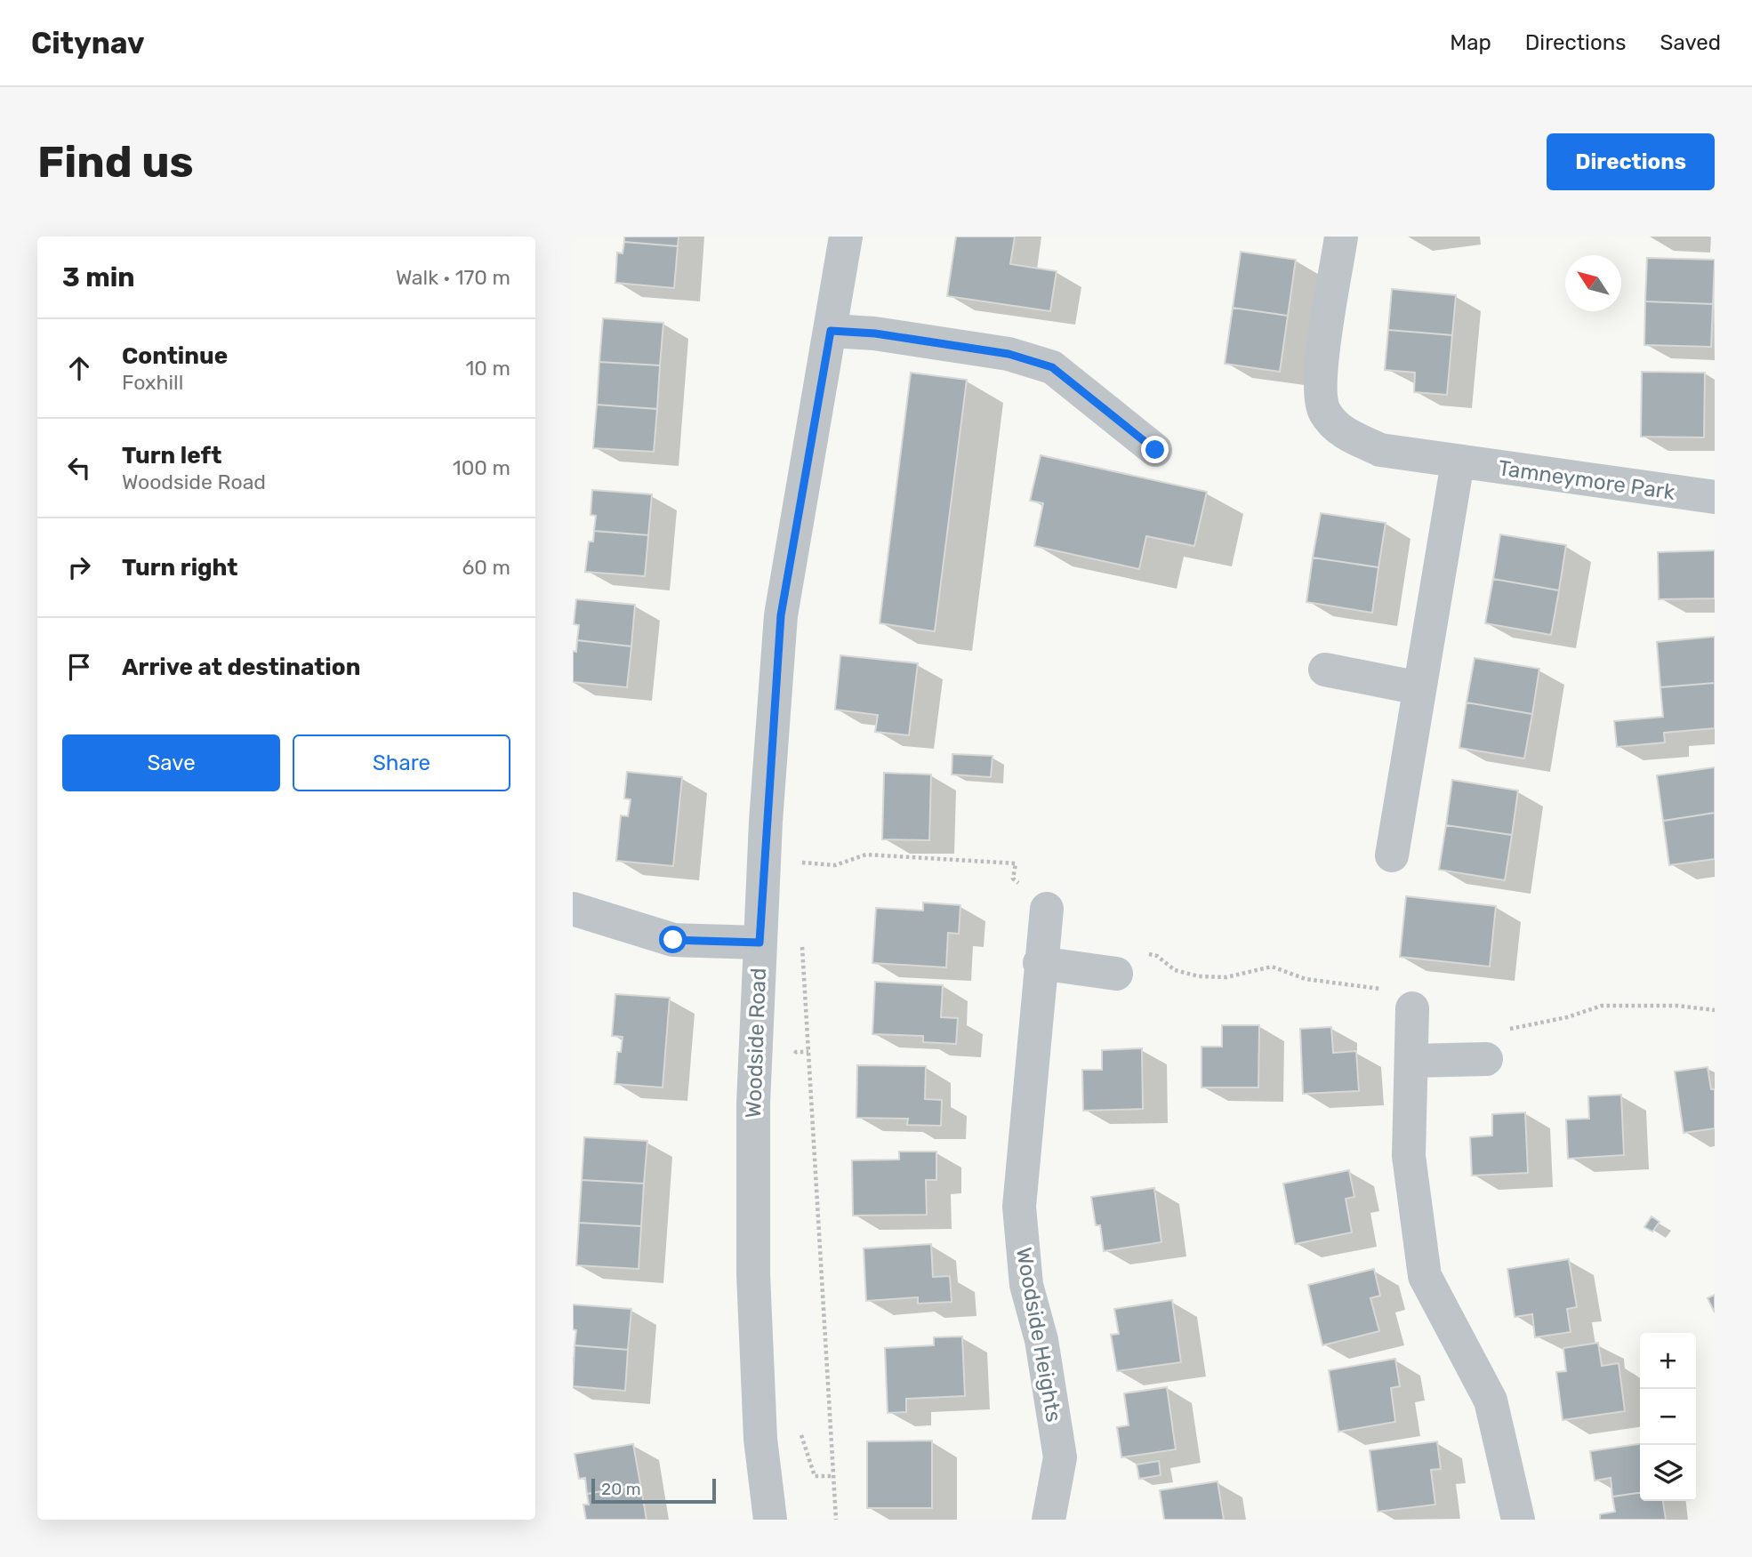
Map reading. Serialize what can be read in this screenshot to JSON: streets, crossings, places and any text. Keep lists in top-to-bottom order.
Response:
{
  "streets": {
    "street": ["Tamneymore Park", "Woodside Road", "Woodside Heights"]
  },
  "scale_bar": "20 m",
  "north": "top left",
  "page": {
    "header": "Citynav",
    "nav": ["Map", "Directions", "Saved"],
    "buttons": [
      "Directions",
      ["Save", "Share"]
    ],
    "title": "Find us",
    "heading": ["3 min", "Walk · 170 m"],
    "list": [
      ["Continue", "Foxhill", "10 m"],
      ["Turn left", "Woodside Road", "100 m"],
      ["Turn right", "60 m"],
      "Arrive at destination"
    ],
    "map_buttons": ["+", "−"],
    "scale": "20 m"
  }
}
